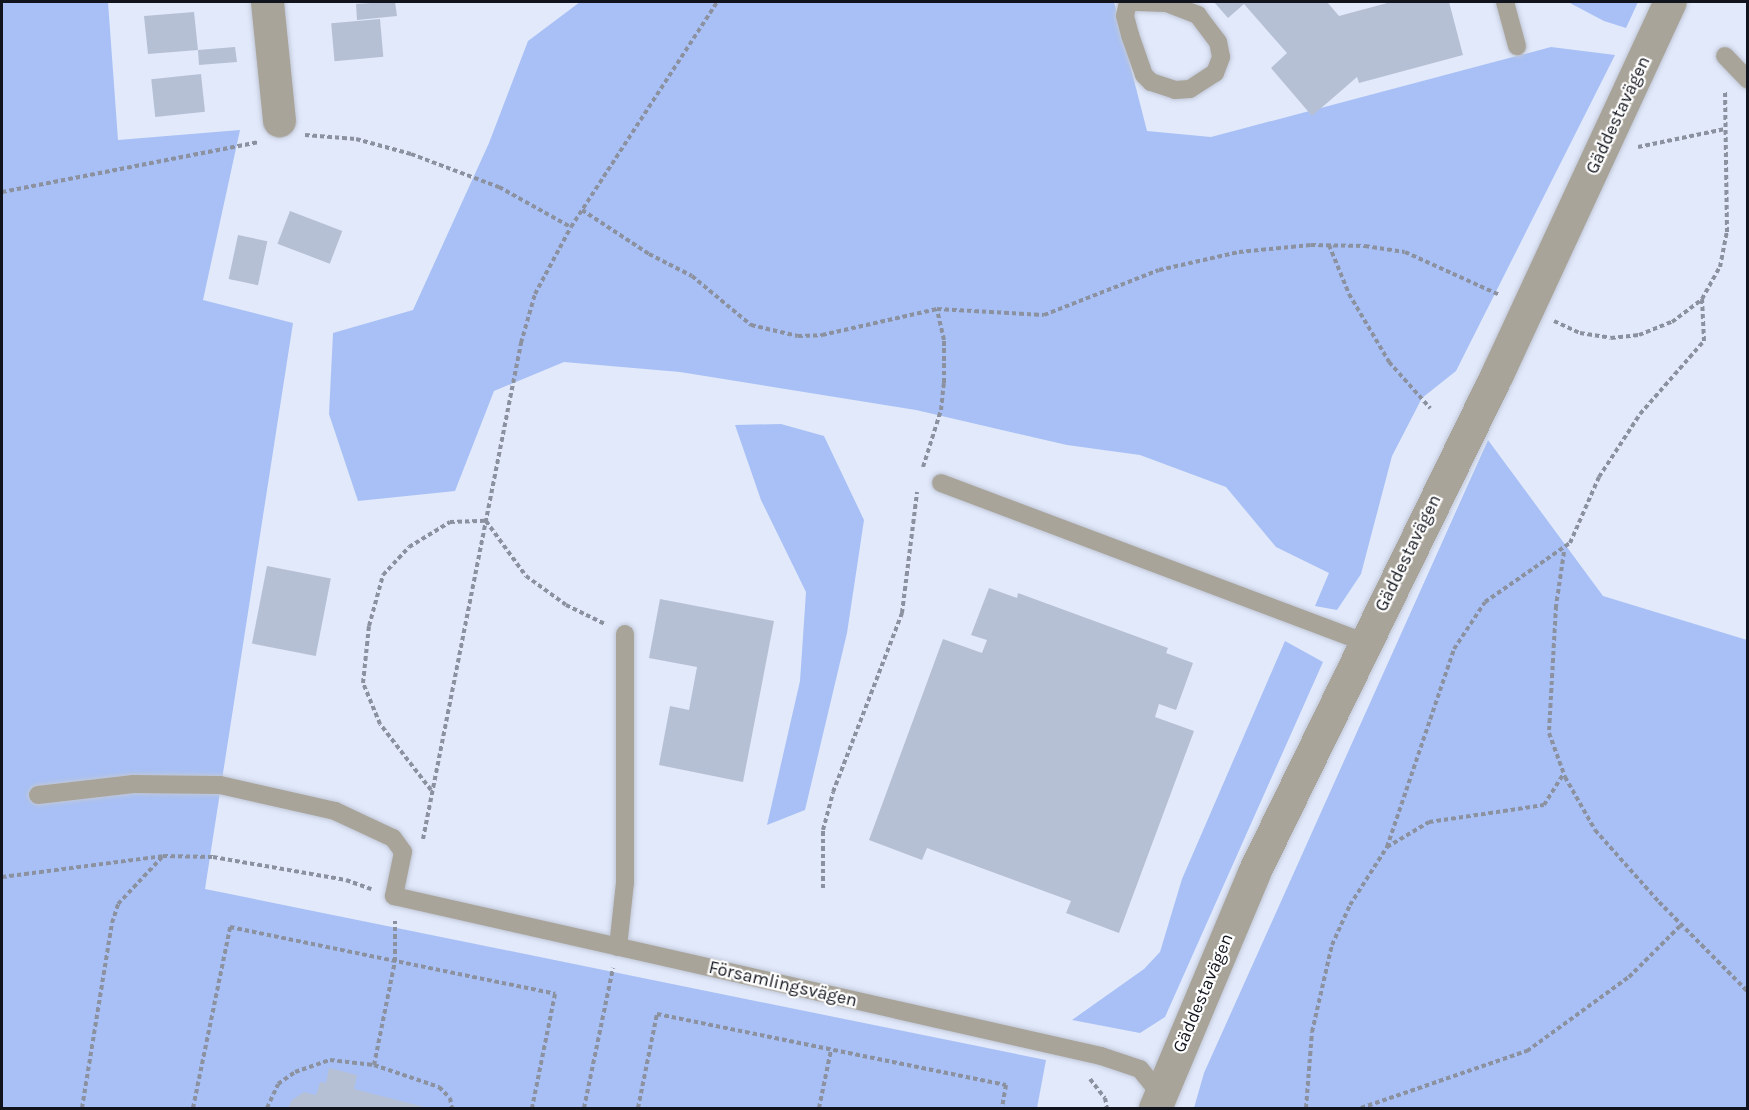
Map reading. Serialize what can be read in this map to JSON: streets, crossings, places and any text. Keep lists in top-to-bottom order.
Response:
{
  "streets": {
    "street": ["Gäddestavägen"],
    "lane": ["Församlingsvägen"]
  },
  "crossings": [
    ["Gäddestavägen", "Församlingsvägen"]
  ]
}
